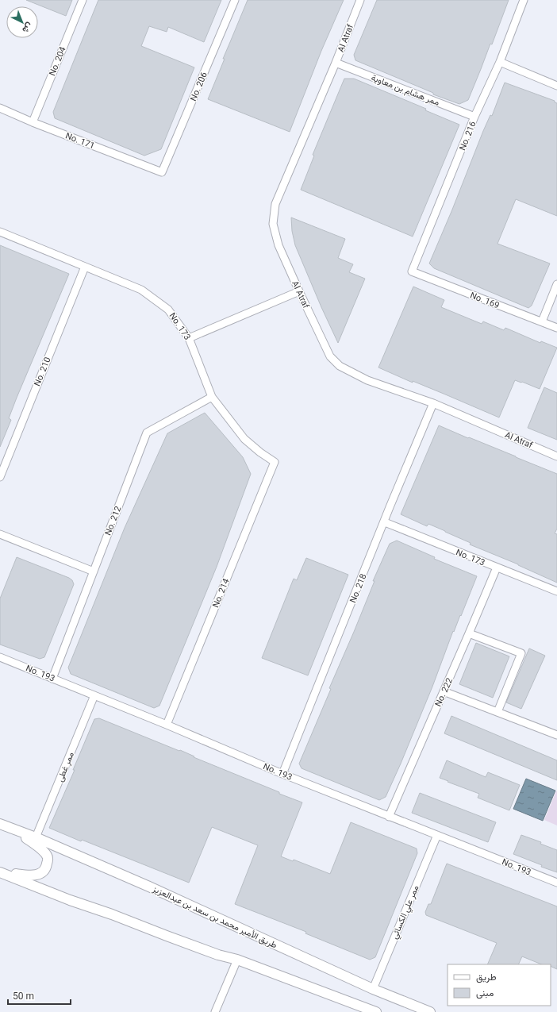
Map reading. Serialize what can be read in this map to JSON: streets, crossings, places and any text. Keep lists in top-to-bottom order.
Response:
{
  "streets": {
    "main road": ["طريق الأمير محمد بن سعد بن عبدالعزيز"],
    "street": [
      "Al Atraf",
      "No. 204",
      "No. 206",
      "ممر هشام بن معاوية",
      "No. 216",
      "No. 171",
      "No. 169",
      "No. 173",
      "No. 210",
      "No. 212",
      "No. 218",
      "No. 214",
      "No. 193",
      "No. 222",
      "ممر غطى",
      "ممر علي الكسائي"
    ]
  },
  "crossings": [
    ["Al Atraf", "ممر هشام بن معاوية"],
    ["Al Atraf", "No. 218"],
    ["No. 204", "No. 171"],
    ["No. 206", "No. 171"],
    ["ممر هشام بن معاوية", "No. 216"],
    ["No. 216", "No. 169"],
    ["No. 173", "No. 210"],
    ["No. 173", "No. 212"],
    ["No. 173", "No. 218"],
    ["No. 173", "No. 214"],
    ["No. 173", "No. 222"],
    ["No. 212", "No. 193"],
    ["No. 218", "No. 193"],
    ["No. 214", "No. 193"],
    ["No. 193", "No. 222"],
    ["No. 193", "ممر غطى"],
    ["No. 193", "ممر علي الكسائي"],
    ["ممر غطى", "طريق الأمير محمد بن سعد بن عبدالعزيز"],
    ["ممر علي الكسائي", "طريق الأمير محمد بن سعد بن عبدالعزيز"]
  ],
  "legend": ["طريق", "مبنى"],
  "scale_bar": "50 m",
  "north": "bottom right"
}
